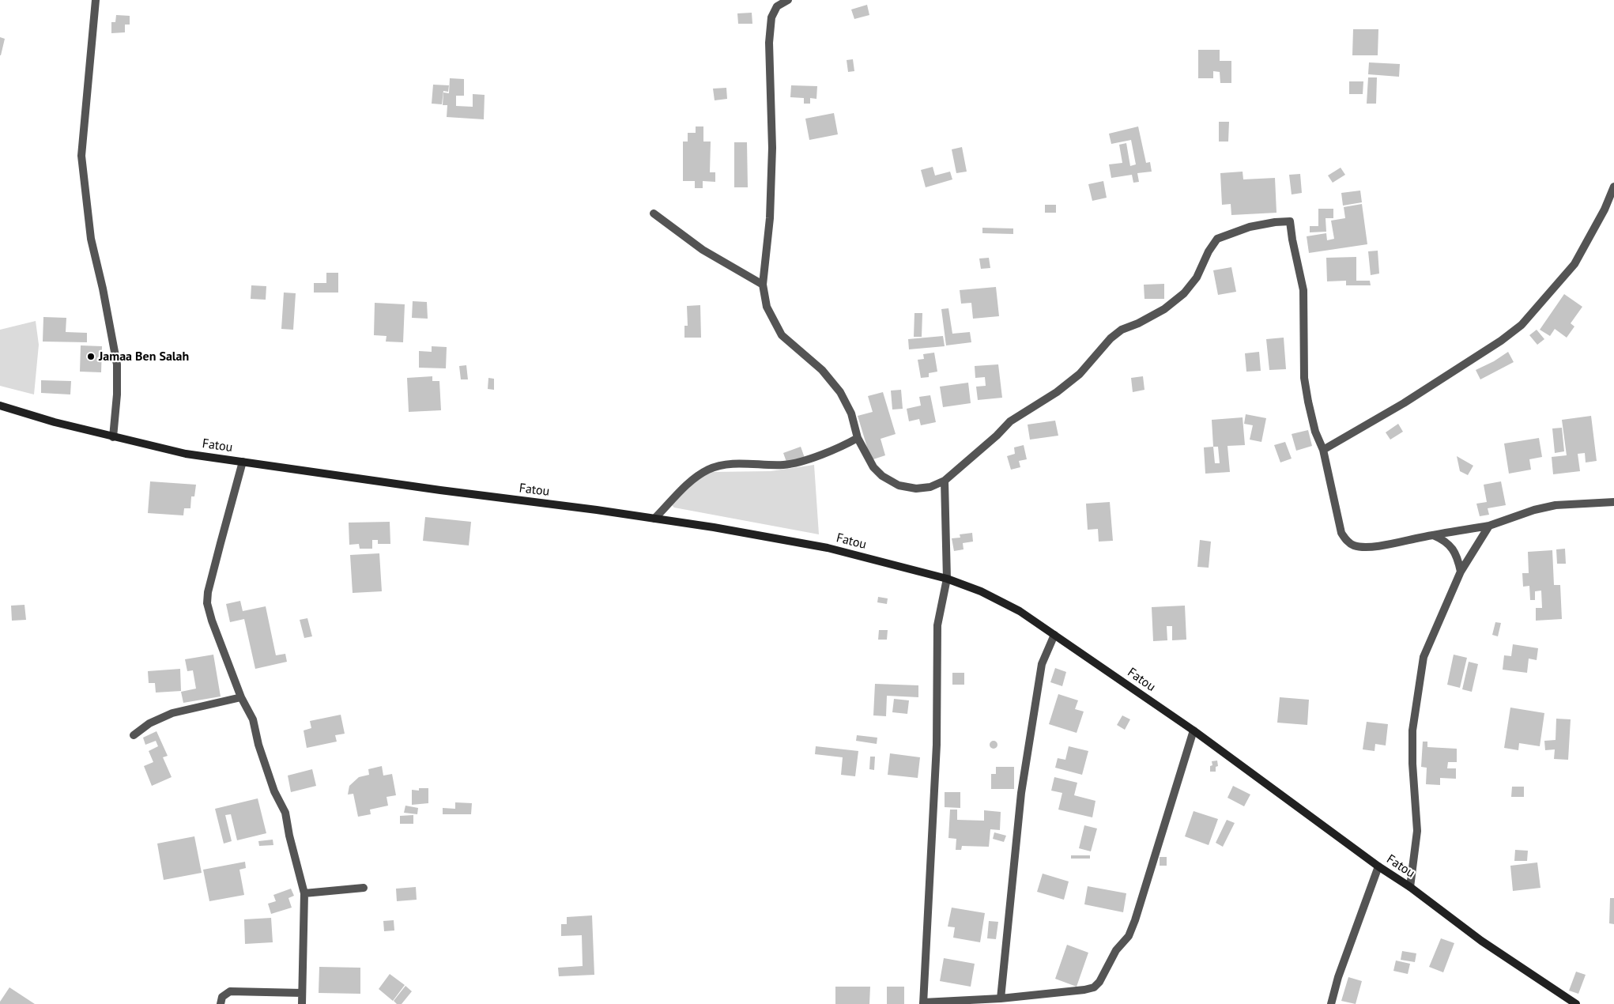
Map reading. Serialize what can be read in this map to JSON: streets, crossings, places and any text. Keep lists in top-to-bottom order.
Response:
{
  "streets": {
    "street": ["Fatou"]
  },
  "places": ["Jamaa Ben Salah"]
}
